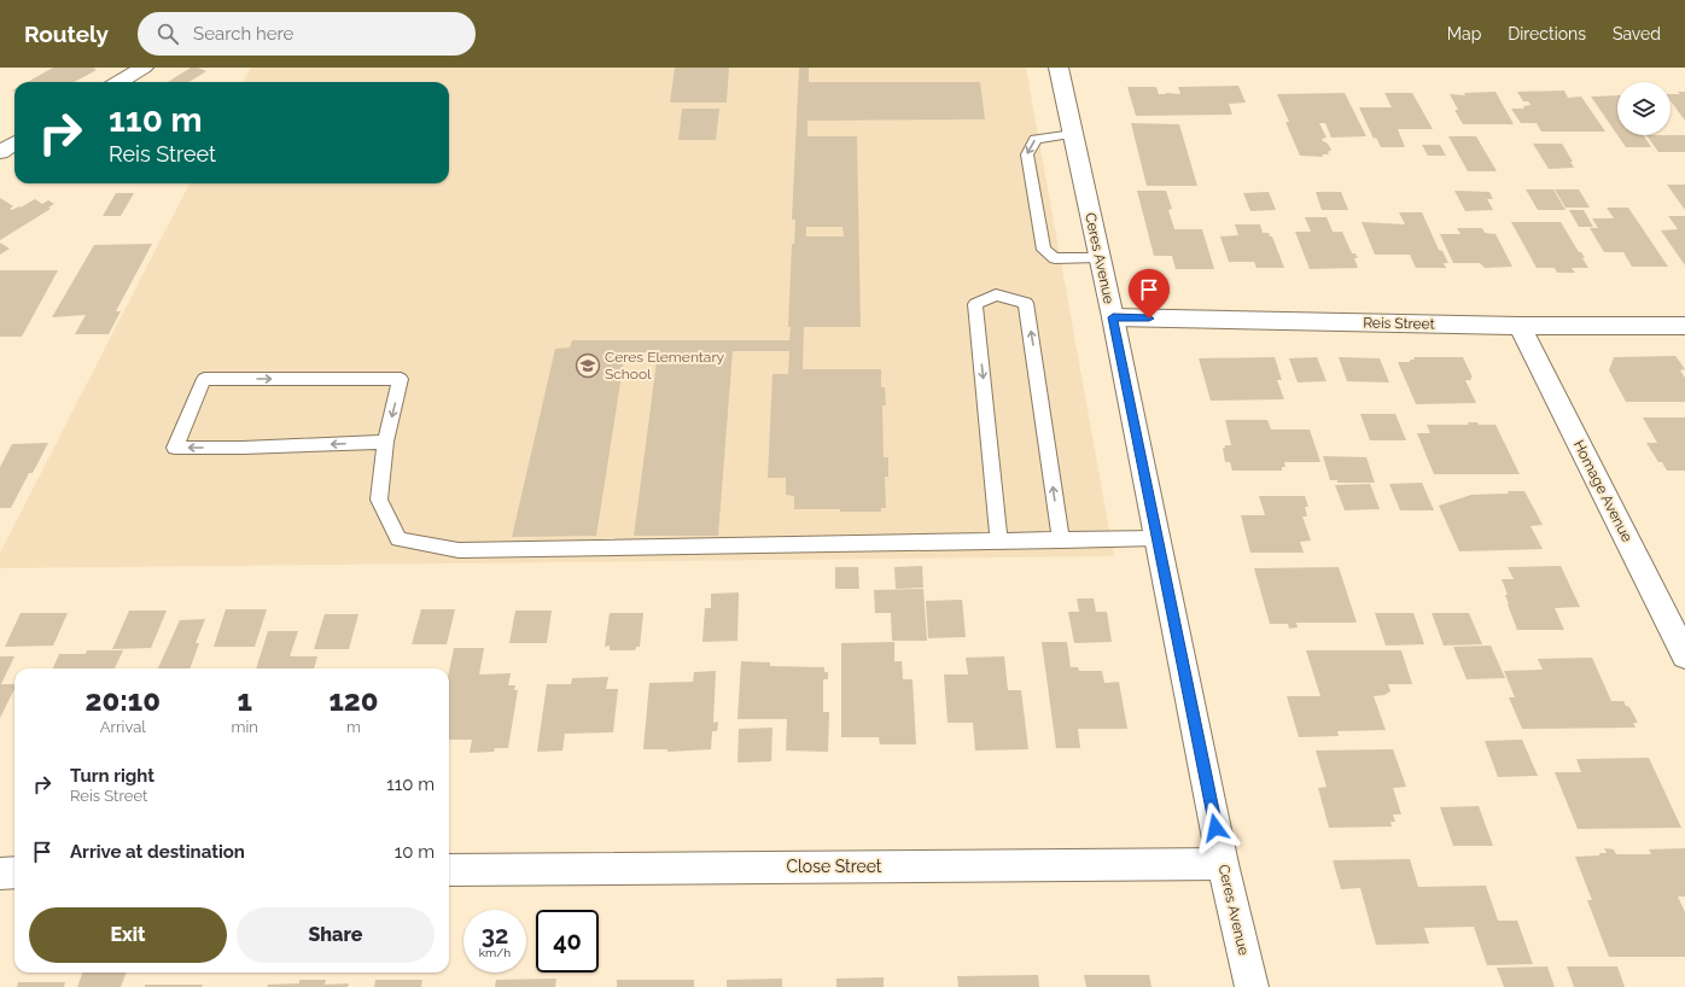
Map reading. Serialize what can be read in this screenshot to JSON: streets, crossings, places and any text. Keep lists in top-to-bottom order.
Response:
{
  "streets": {
    "street": [
      "Ceres Avenue",
      "Reis Street",
      "Homage Avenue",
      "Close Street"
    ]
  },
  "crossings": [
    ["Ceres Avenue", "Reis Street"],
    ["Ceres Avenue", "Close Street"],
    ["Reis Street", "Homage Avenue"]
  ],
  "places": {
    "school or university": ["Ceres Elementary School"]
  },
  "page": {
    "header": "Routely",
    "search": "Search here",
    "nav": ["Map", "Directions", "Saved"],
    "turn": ["110 m", "Reis Street"],
    "eta": [
      "20:10",
      "Arrival",
      "1",
      "min",
      "120",
      "m"
    ],
    "list": [
      {
        "name": "Turn right",
        "note": "Reis Street",
        "value": "110 m"
      },
      {
        "name": "Arrive at destination",
        "value": "10 m"
      }
    ],
    "buttons": ["Exit", "Share"],
    "speed": "32 km/h",
    "limit": "40"
  }
}
